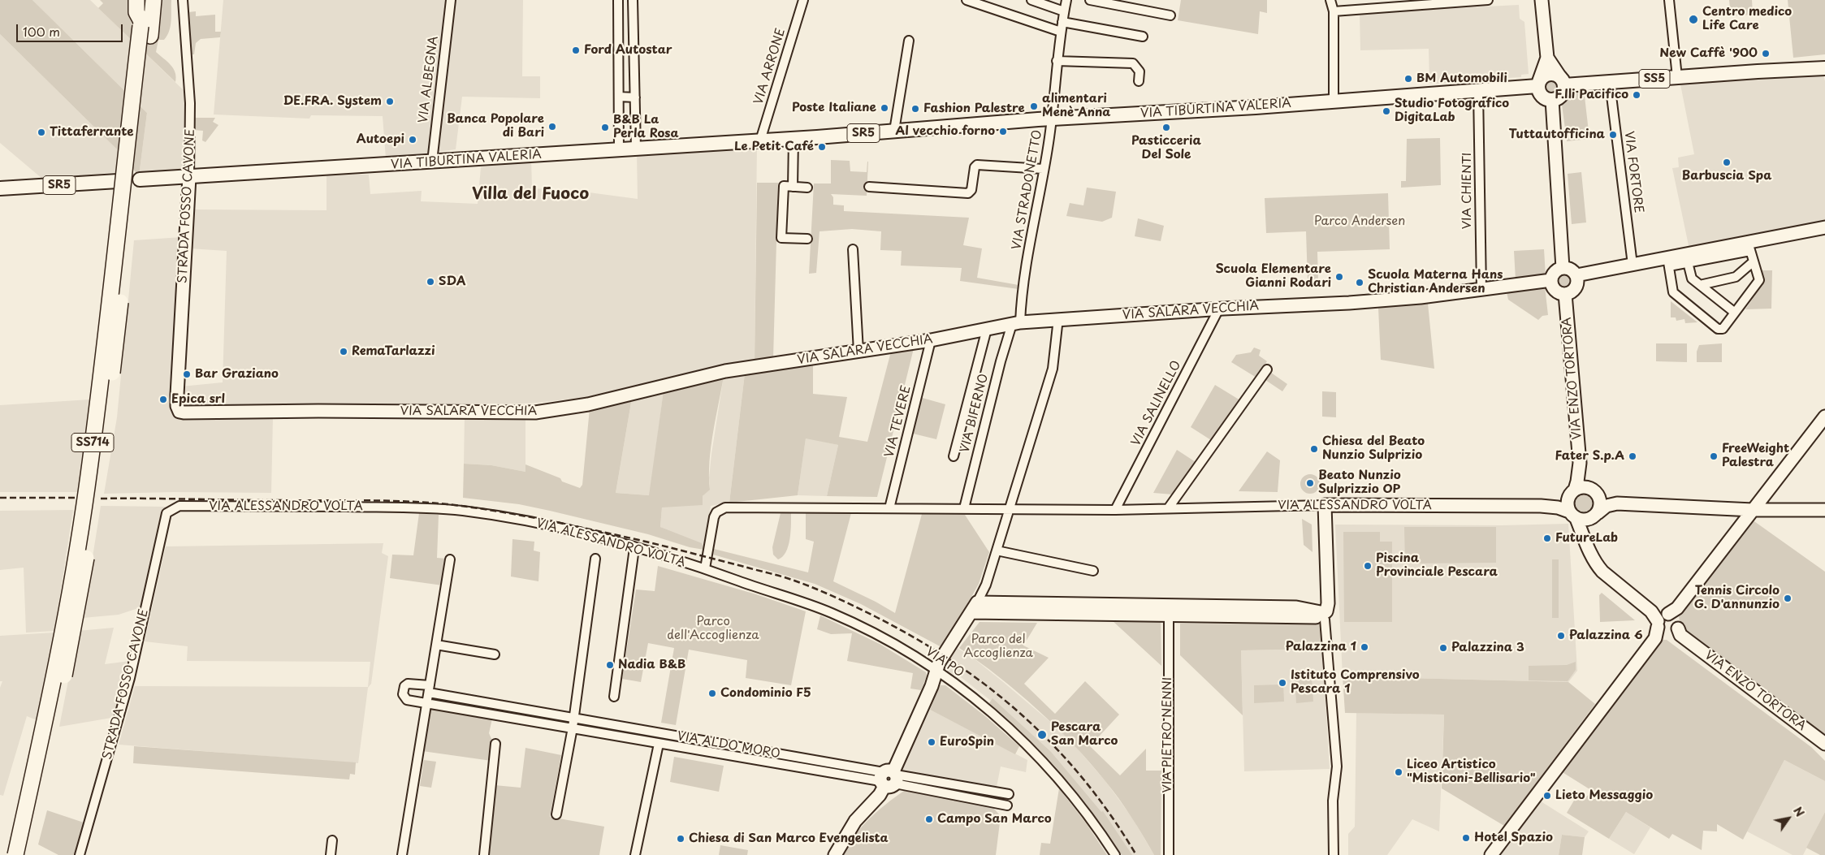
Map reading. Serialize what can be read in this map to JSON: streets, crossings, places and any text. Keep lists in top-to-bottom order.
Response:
{
  "streets": {
    "highway": ["SS714"],
    "main road": ["SS5", "VIA TIBURTINA VALERIA", "SR5"],
    "street": [
      "VIA ARRONE",
      "VIA ALBEGNA",
      "VIA FORTORE",
      "VIA STRADONETTO",
      "VIA CHIENTI",
      "STRADA FOSSO CAVONE",
      "VIA SALARA VECCHIA",
      "VIA ENZO TORTORA",
      "VIA SALINELLO",
      "VIA BIFERNO",
      "VIA TEVERE",
      "VIA ALESSANDRO VOLTA",
      "VIA PO",
      "VIA PIETRO NENNI",
      "VIA ALDO MORO"
    ]
  },
  "crossings": [
    ["VIA ARRONE", "VIA TIBURTINA VALERIA"],
    ["SS5", "VIA TIBURTINA VALERIA"],
    ["SS5", "SR5"],
    ["SS5", "VIA FORTORE"],
    ["VIA ALBEGNA", "VIA TIBURTINA VALERIA"],
    ["VIA TIBURTINA VALERIA", "SR5"],
    ["VIA TIBURTINA VALERIA", "VIA STRADONETTO"],
    ["VIA TIBURTINA VALERIA", "VIA CHIENTI"],
    ["VIA TIBURTINA VALERIA", "STRADA FOSSO CAVONE"],
    ["VIA STRADONETTO", "VIA SALARA VECCHIA"],
    ["VIA STRADONETTO", "VIA BIFERNO"],
    ["VIA CHIENTI", "VIA SALARA VECCHIA"],
    ["STRADA FOSSO CAVONE", "VIA SALARA VECCHIA"],
    ["STRADA FOSSO CAVONE", "VIA ALESSANDRO VOLTA"],
    ["VIA SALARA VECCHIA", "VIA ENZO TORTORA"],
    ["VIA SALARA VECCHIA", "VIA SALINELLO"],
    ["VIA SALARA VECCHIA", "VIA BIFERNO"],
    ["VIA SALARA VECCHIA", "VIA TEVERE"],
    ["VIA ENZO TORTORA", "VIA ALESSANDRO VOLTA"],
    ["VIA SALINELLO", "VIA ALESSANDRO VOLTA"],
    ["VIA BIFERNO", "VIA ALESSANDRO VOLTA"],
    ["VIA TEVERE", "VIA ALESSANDRO VOLTA"],
    ["VIA ALESSANDRO VOLTA", "VIA PO"]
  ],
  "districts": ["Villa del Fuoco"],
  "parks": ["Parco Andersen", "Parco dell'Accoglienza", "Parco del Accoglienza"],
  "places": [
    "Centro medico Life Care",
    "Ford Autostar",
    "New Caffè '900",
    "BM Automobili",
    "F.lli Pacifico",
    "DE.FRA. System",
    "alimentari Menè Anna",
    "Poste Italiane",
    "Fashion Palestre",
    "Studio Fotografico DigitaLab",
    "Banca Popolare di Bari",
    "B&B La Perla Rosa",
    "Pasticceria Del Sole",
    "Al vecchio forno",
    "Tittaferrante",
    "Tuttautofficina",
    "Autoepi",
    "Le Petit Café",
    "Barbuscia Spa",
    "Scuola Elementare Gianni Rodari",
    "SDA",
    "Scuola Materna Hans Christian Andersen",
    "RemaTarlazzi",
    "Bar Graziano",
    "Epica srl",
    "Chiesa del Beato Nunzio Sulprizio",
    "Fater S.p.A",
    "FreeWeight Palestra",
    "Beato Nunzio Sulprizzio OP",
    "FutureLab",
    "Piscina Provinciale Pescara",
    "Tennis Circolo G. D'annunzio",
    "Palazzina 6",
    "Palazzina 1",
    "Palazzina 3",
    "Nadia B&B",
    "Istituto Comprensivo Pescara 1",
    "Condominio F5",
    "Pescara San Marco",
    "EuroSpin",
    "Liceo Artistico \"Misticoni-Bellisario\"",
    "Lieto Messaggio",
    "Campo San Marco",
    "Hotel Spazio",
    "Chiesa di San Marco Evengelista"
  ],
  "scale_bar": "100 m",
  "north": "top right"
}
